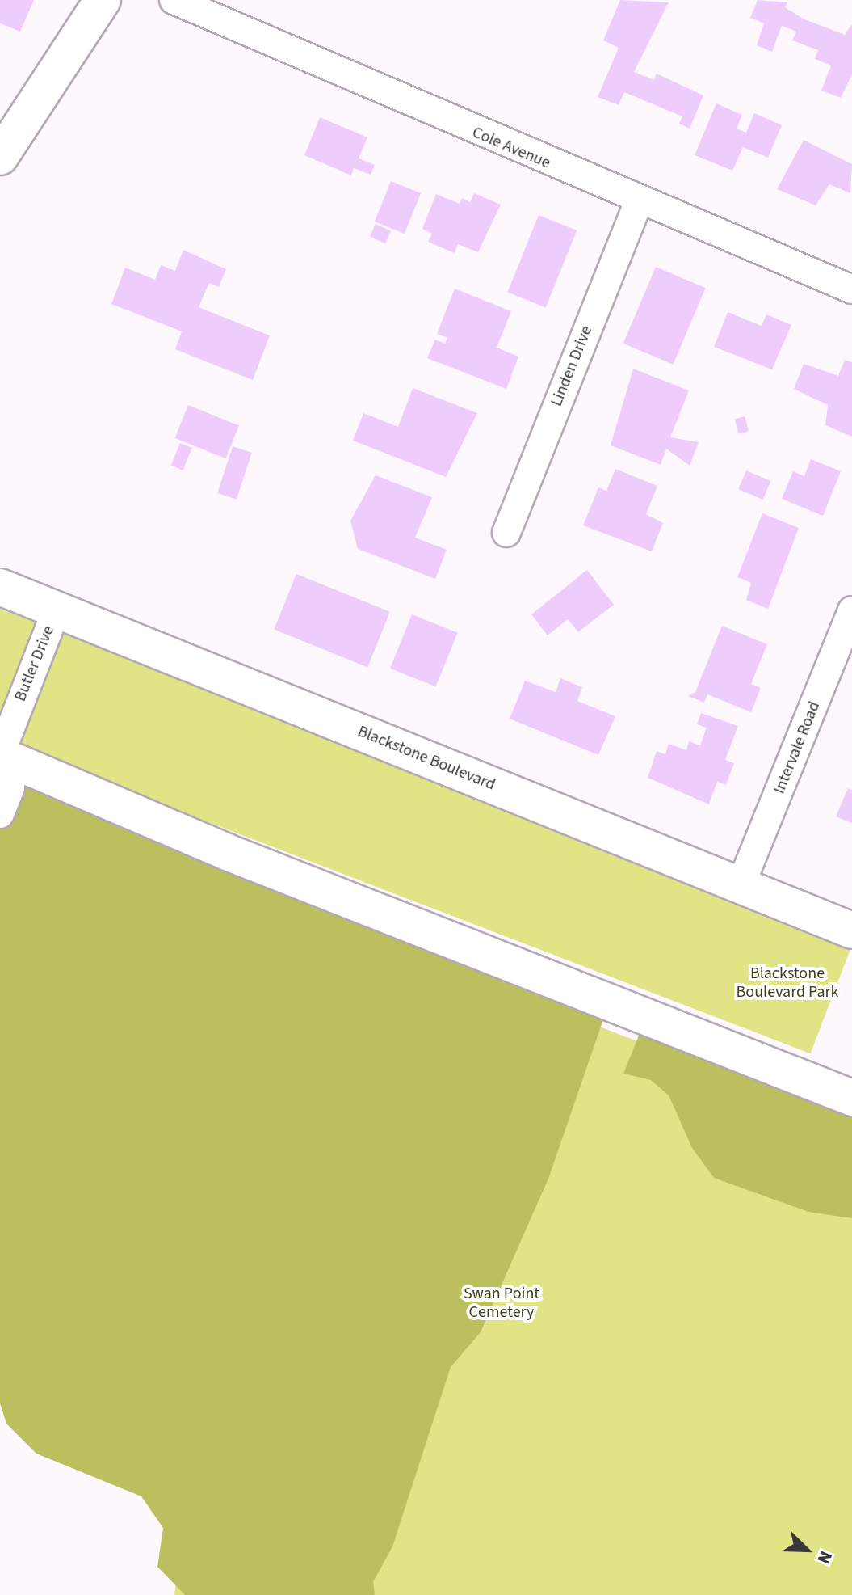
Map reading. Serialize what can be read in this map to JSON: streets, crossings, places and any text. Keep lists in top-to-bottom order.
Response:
{
  "streets": {
    "main road": ["Blackstone Boulevard"],
    "street": [
      "Cole Avenue",
      "Linden Drive",
      "Butler Drive",
      "Intervale Road"
    ]
  },
  "crossings": [
    ["Cole Avenue", "Linden Drive"],
    ["Butler Drive", "Blackstone Boulevard"],
    ["Intervale Road", "Blackstone Boulevard"]
  ],
  "parks": ["Blackstone Boulevard Park", "Swan Point Cemetery"],
  "north": "bottom right"
}
